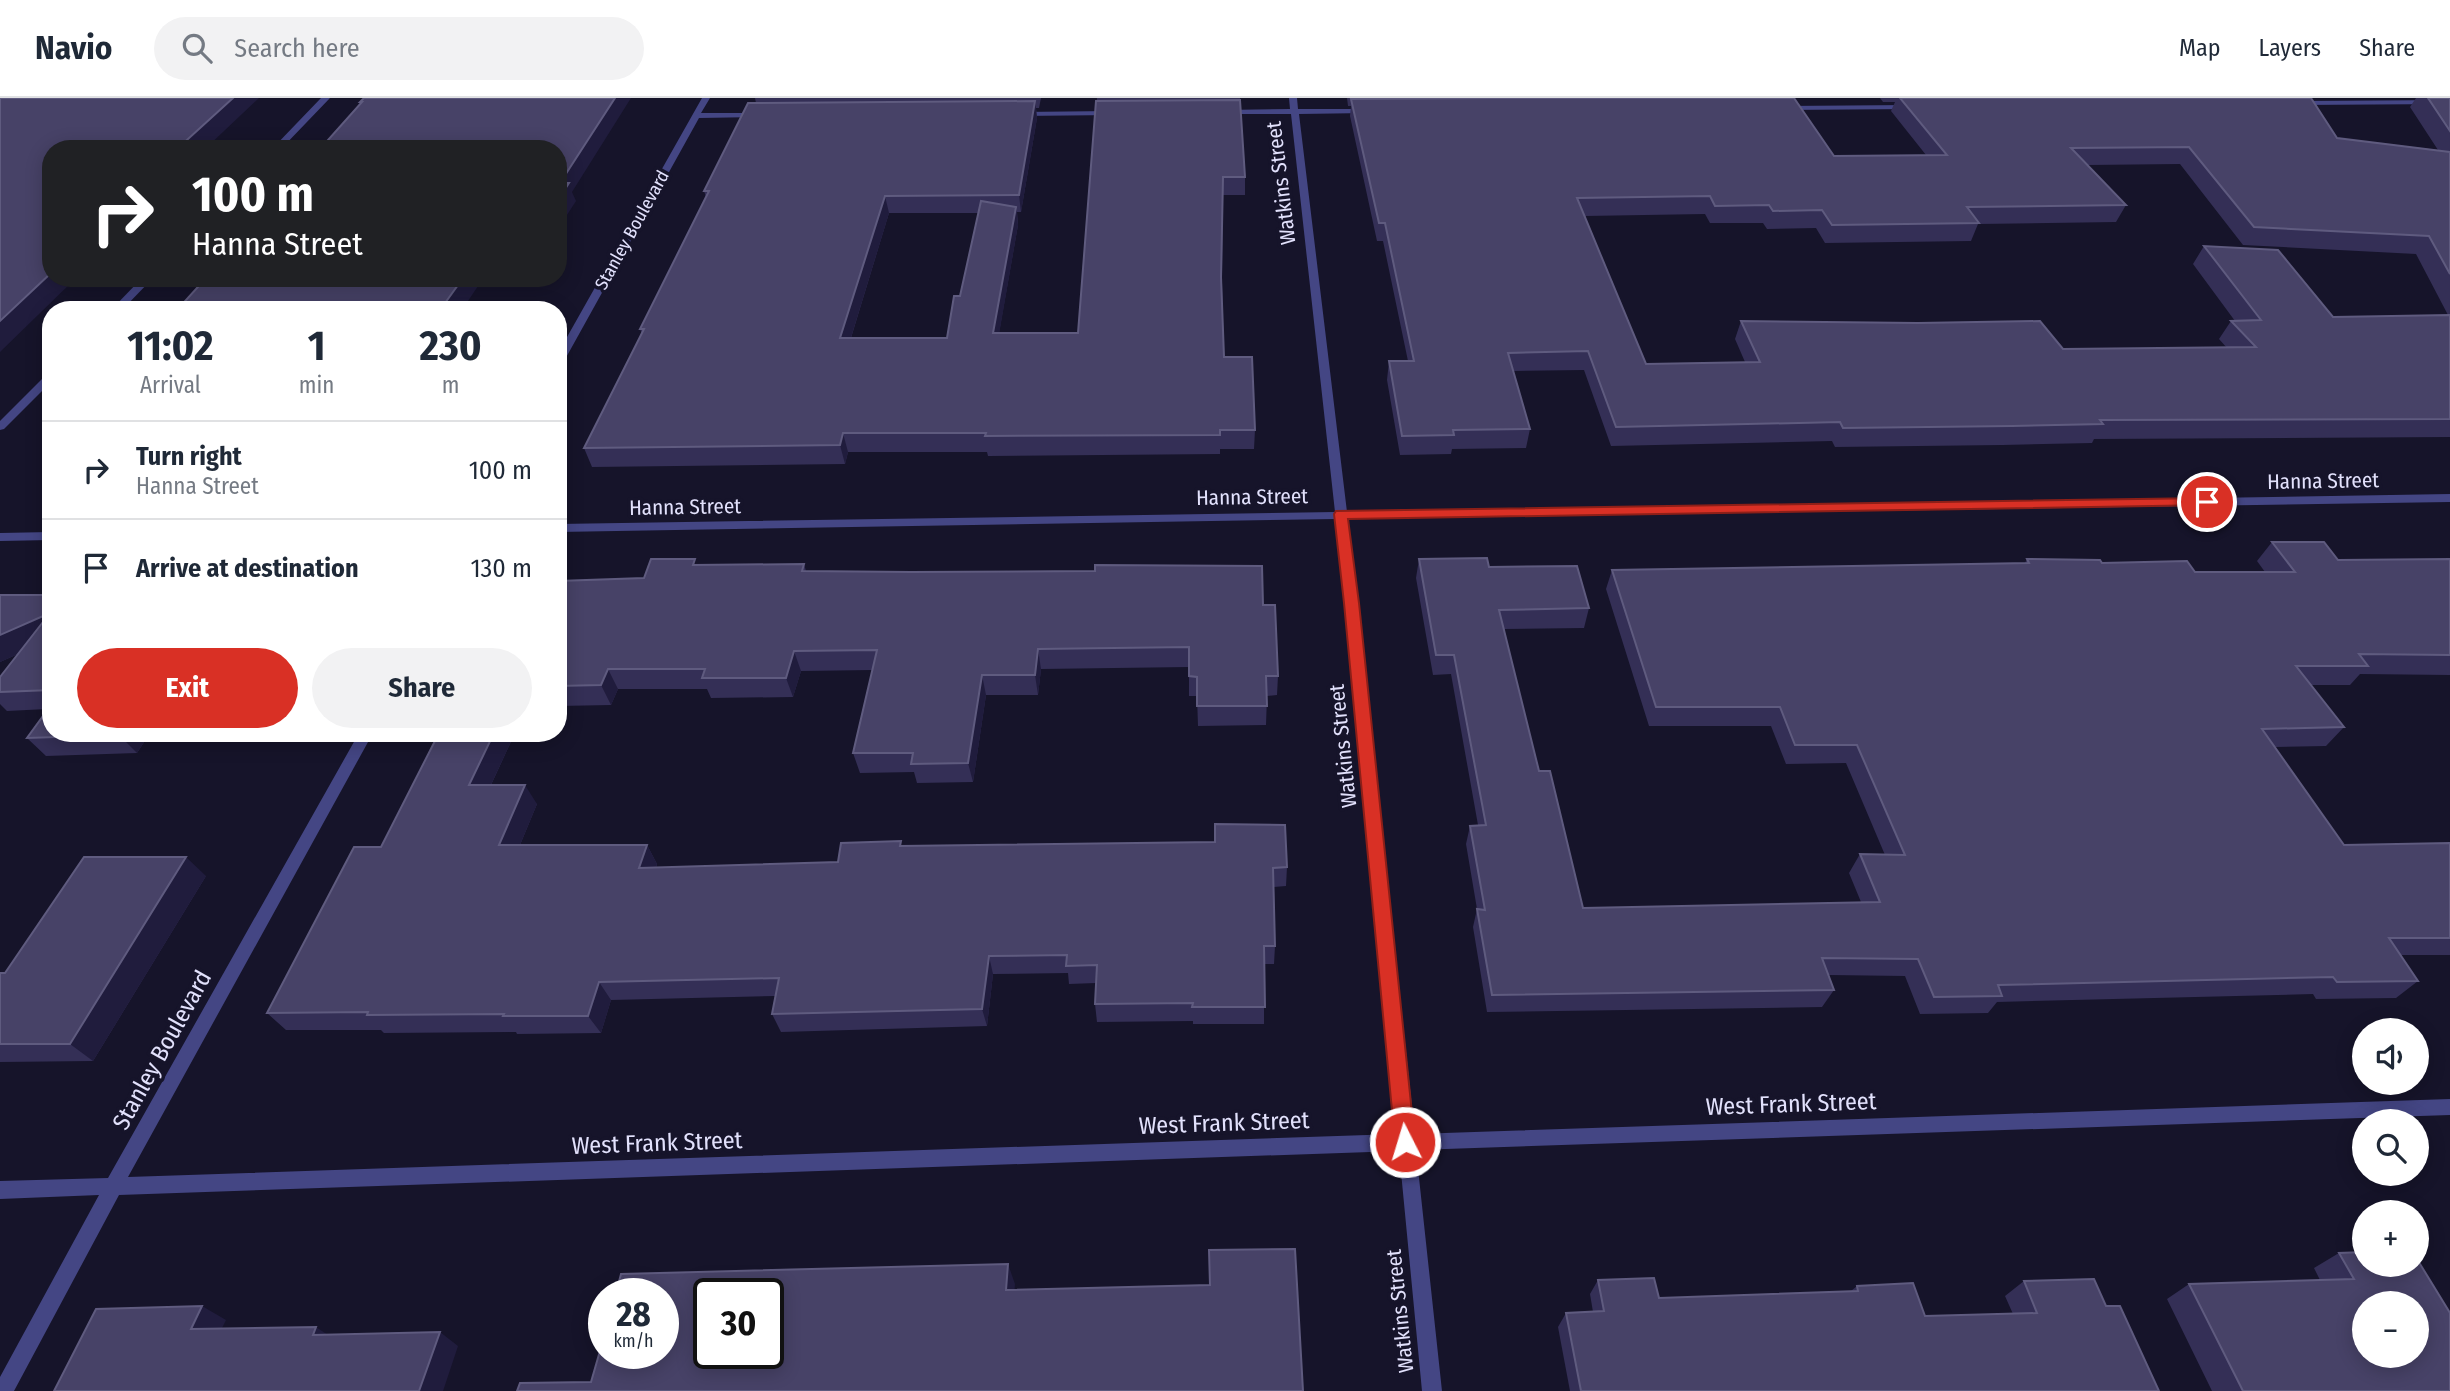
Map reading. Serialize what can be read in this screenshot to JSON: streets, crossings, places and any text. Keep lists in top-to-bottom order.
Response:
{
  "streets": {
    "street": [
      "Watkins Street",
      "Stanley Boulevard",
      "Hanna Street",
      "West Frank Street"
    ]
  },
  "crossings": [
    ["Watkins Street", "Hanna Street"],
    ["Watkins Street", "West Frank Street"],
    ["Stanley Boulevard", "West Frank Street"]
  ],
  "page": {
    "header": "Navio",
    "search": "Search here",
    "nav": ["Map", "Layers", "Share"],
    "turn": ["100 m", "Hanna Street"],
    "eta": [
      "11:02",
      "Arrival",
      "1",
      "min",
      "230",
      "m"
    ],
    "list": [
      {
        "name": "Turn right",
        "note": "Hanna Street",
        "value": "100 m"
      },
      {
        "name": "Arrive at destination",
        "value": "130 m"
      }
    ],
    "buttons": ["Exit", "Share"],
    "map_buttons": ["+", "−"],
    "speed": "28 km/h",
    "limit": "30"
  }
}
